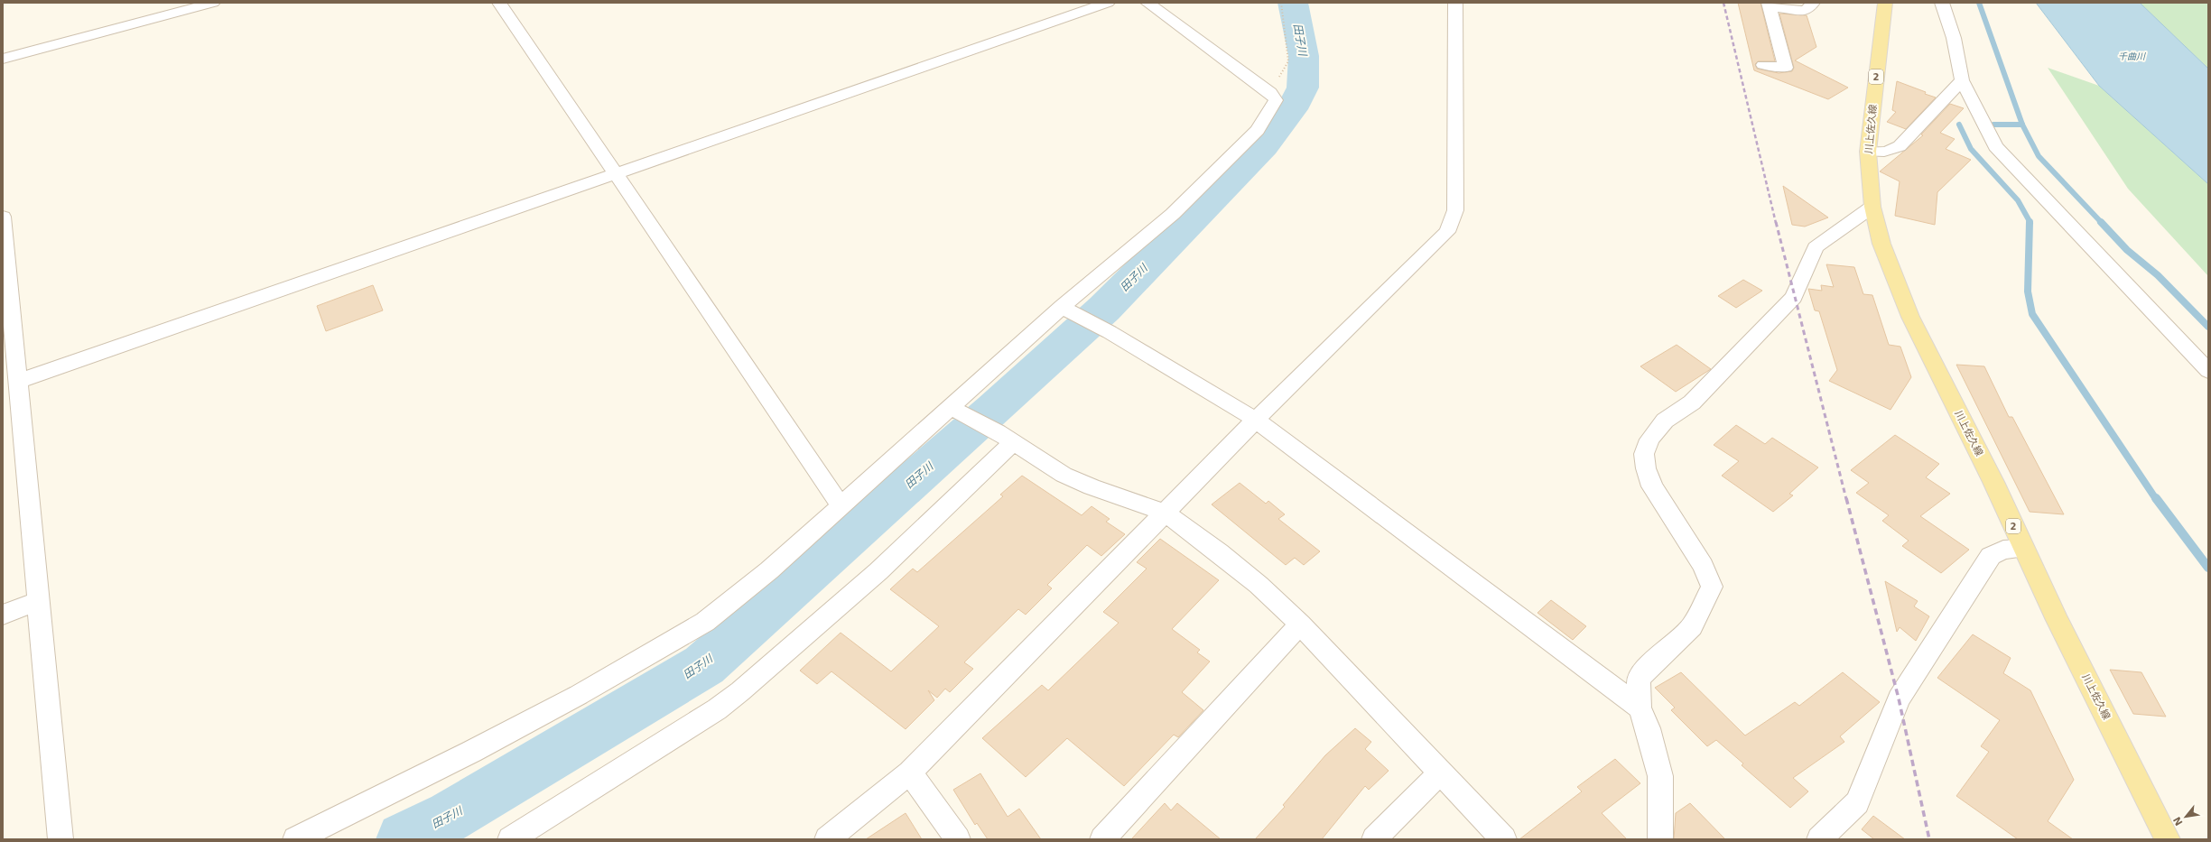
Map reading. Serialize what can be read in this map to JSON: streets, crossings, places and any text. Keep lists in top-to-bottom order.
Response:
{
  "streets": {
    "main road": ["2", "川上佐久線"]
  },
  "water": ["田子川", "千曲川"],
  "north": "bottom left"
}
